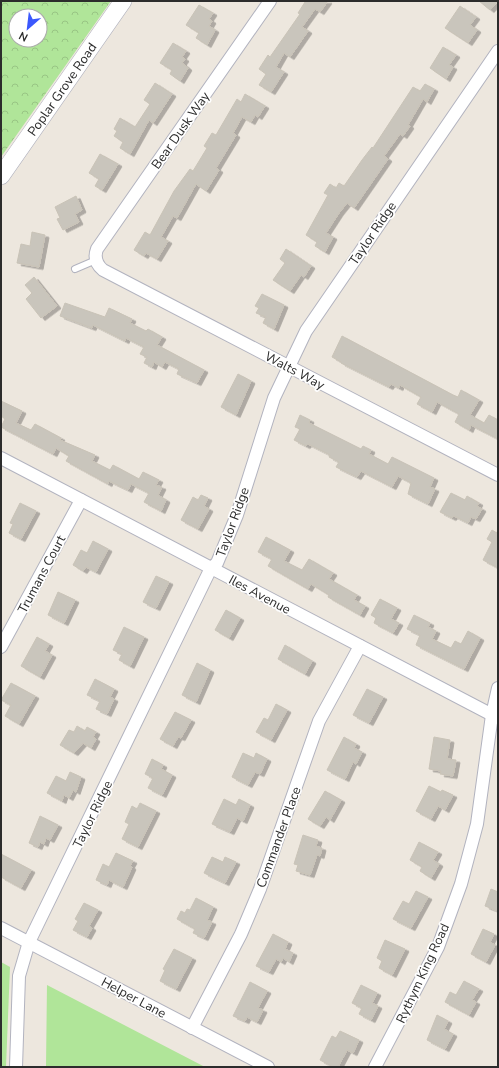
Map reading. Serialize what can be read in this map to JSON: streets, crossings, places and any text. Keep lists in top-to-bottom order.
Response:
{
  "streets": {
    "main road": ["Poplar Grove Road"],
    "street": [
      "Bear Dusk Way",
      "Taylor Ridge",
      "Walts Way",
      "Trumans Court",
      "Iles Avenue",
      "Commander Place",
      "Rythym King Road",
      "Helper Lane"
    ]
  },
  "crossings": [
    ["Bear Dusk Way", "Walts Way"],
    ["Taylor Ridge", "Walts Way"],
    ["Taylor Ridge", "Iles Avenue"],
    ["Taylor Ridge", "Helper Lane"],
    ["Trumans Court", "Iles Avenue"],
    ["Iles Avenue", "Commander Place"],
    ["Iles Avenue", "Rythym King Road"],
    ["Commander Place", "Helper Lane"]
  ],
  "north": "bottom left"
}
